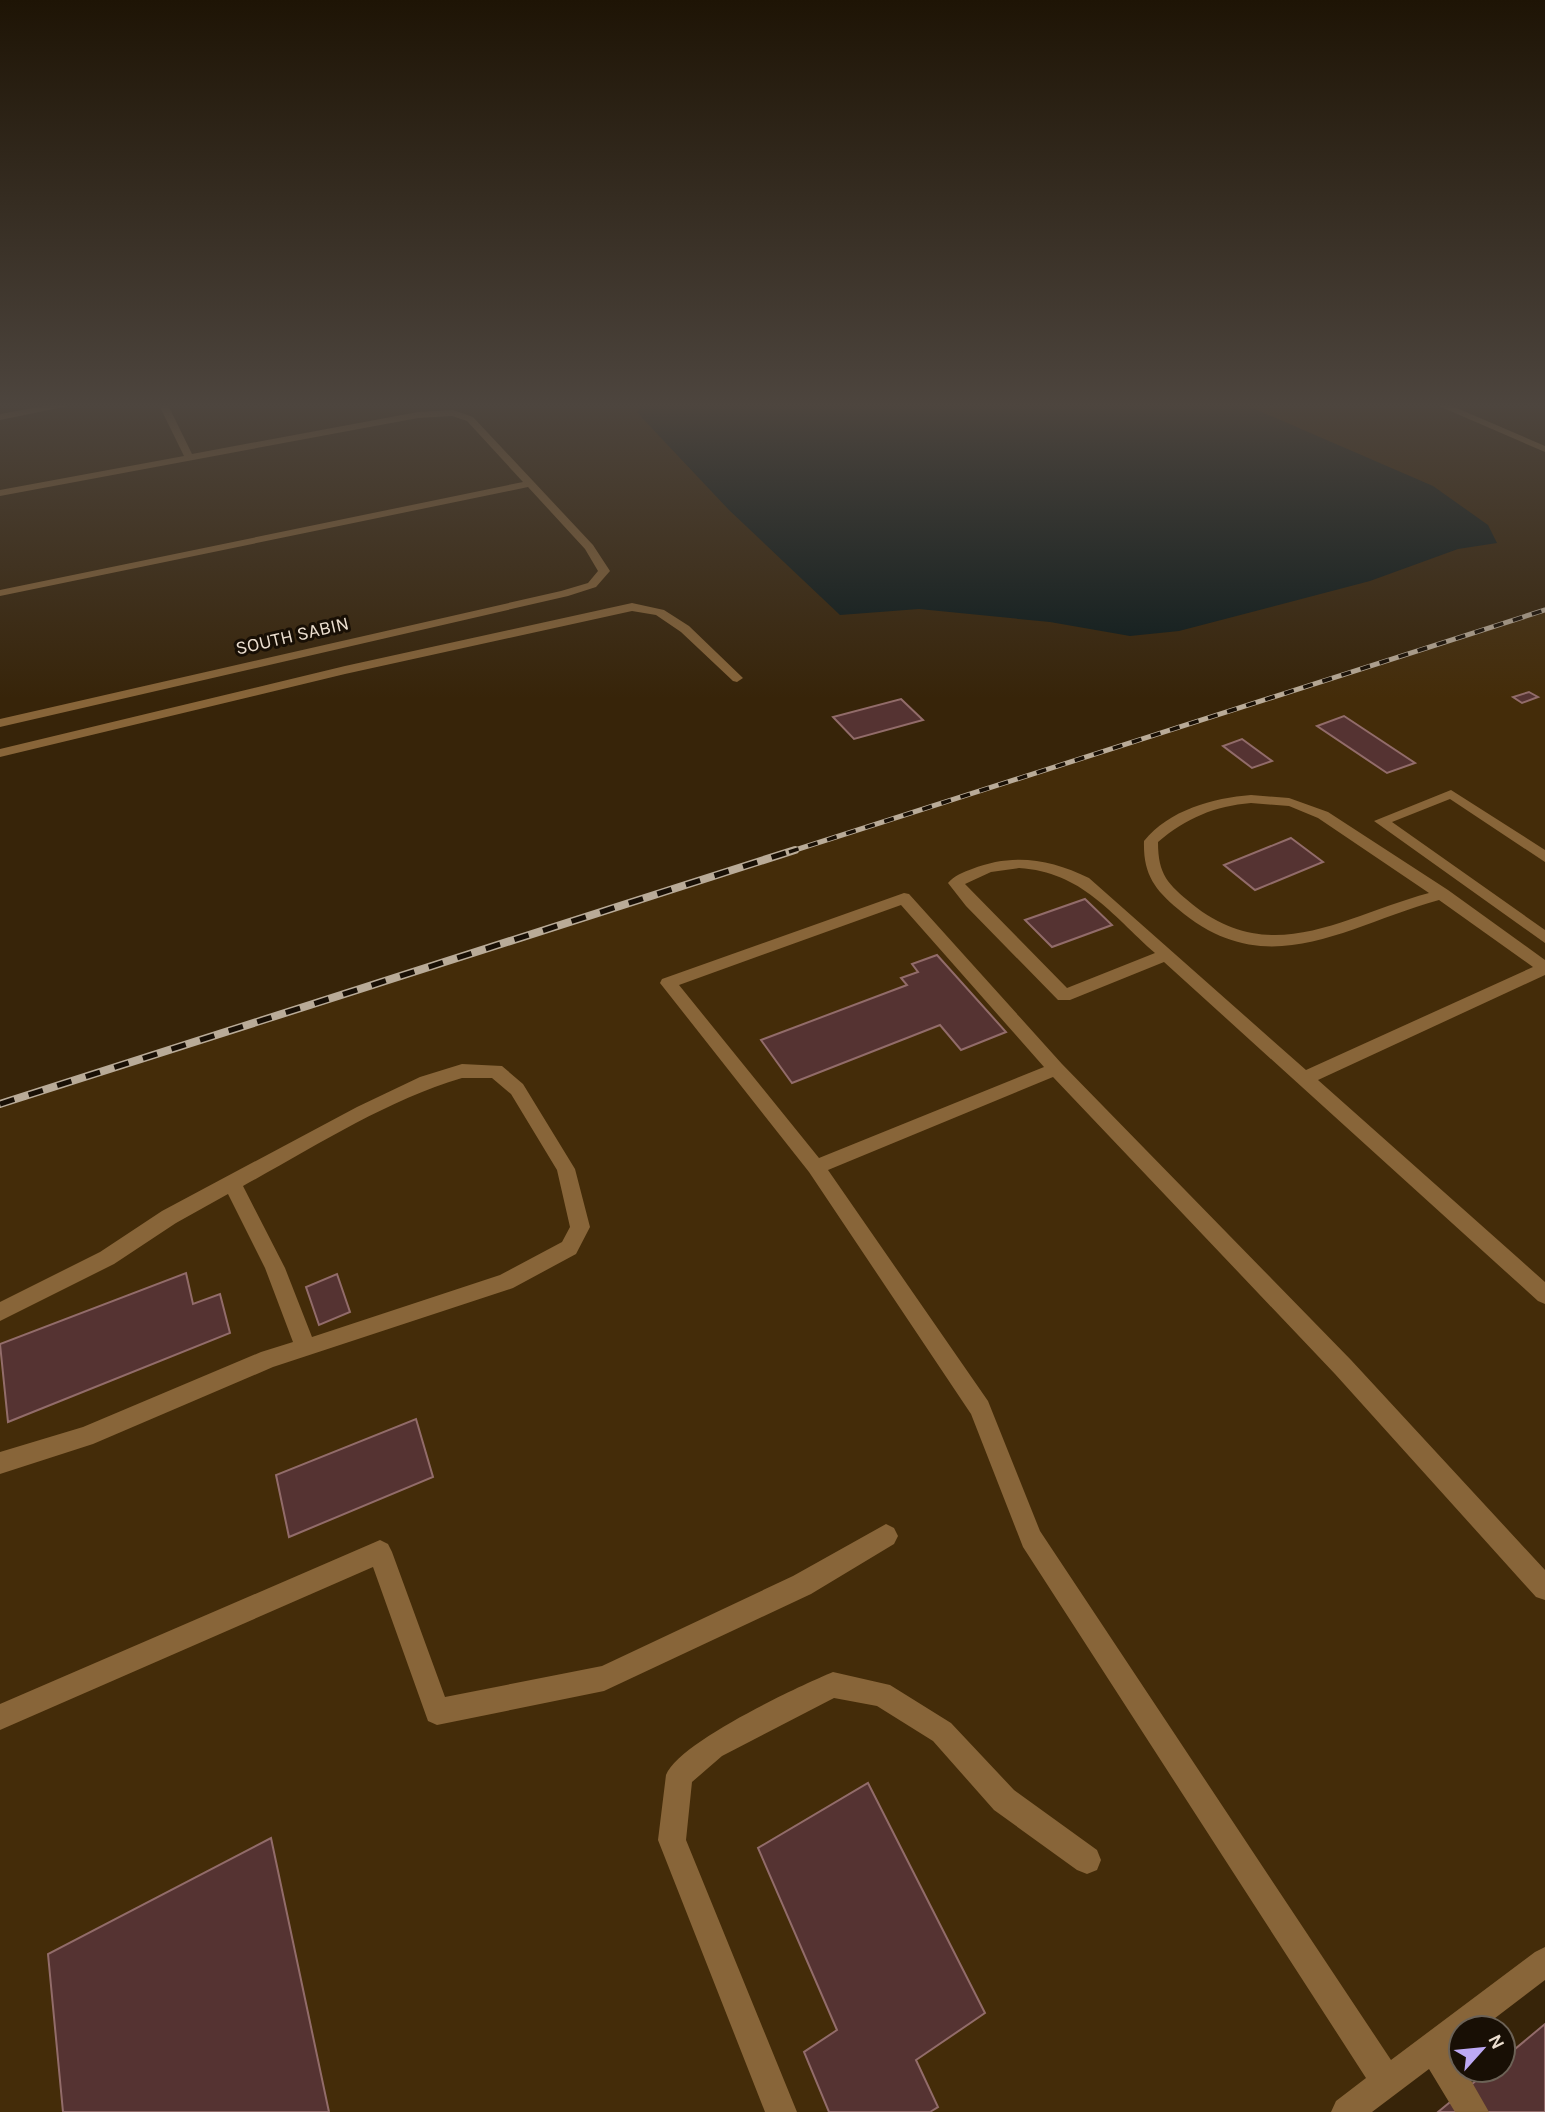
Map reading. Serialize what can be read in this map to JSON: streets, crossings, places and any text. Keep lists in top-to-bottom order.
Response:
{
  "streets": {
    "street": ["SOUTH SABIN"]
  },
  "north": "top right"
}
